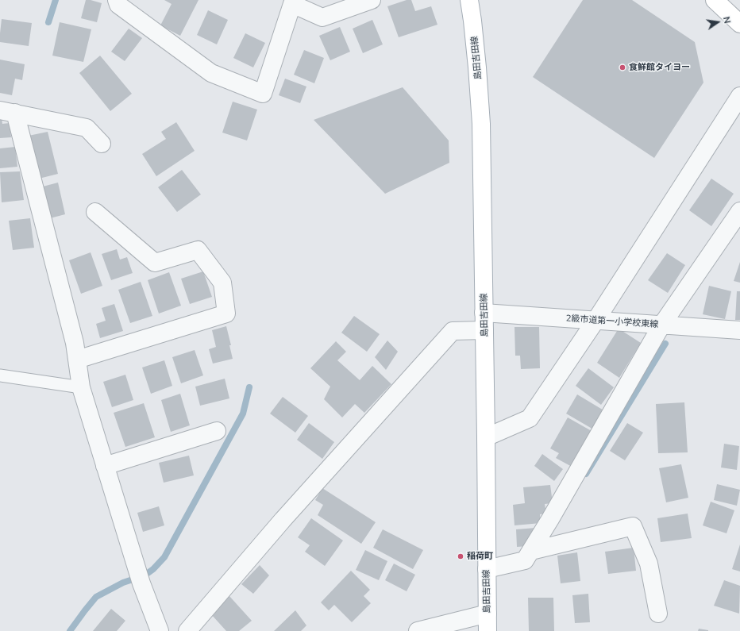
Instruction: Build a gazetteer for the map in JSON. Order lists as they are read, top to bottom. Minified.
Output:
{"streets":{"main road":["島田吉田線"],"street":["2級市道第一小学校東線"]},"crossings":[["島田吉田線","2級市道第一小学校東線"]],"places":["食鮮館タイヨー","稲荷町"],"north":"right"}
